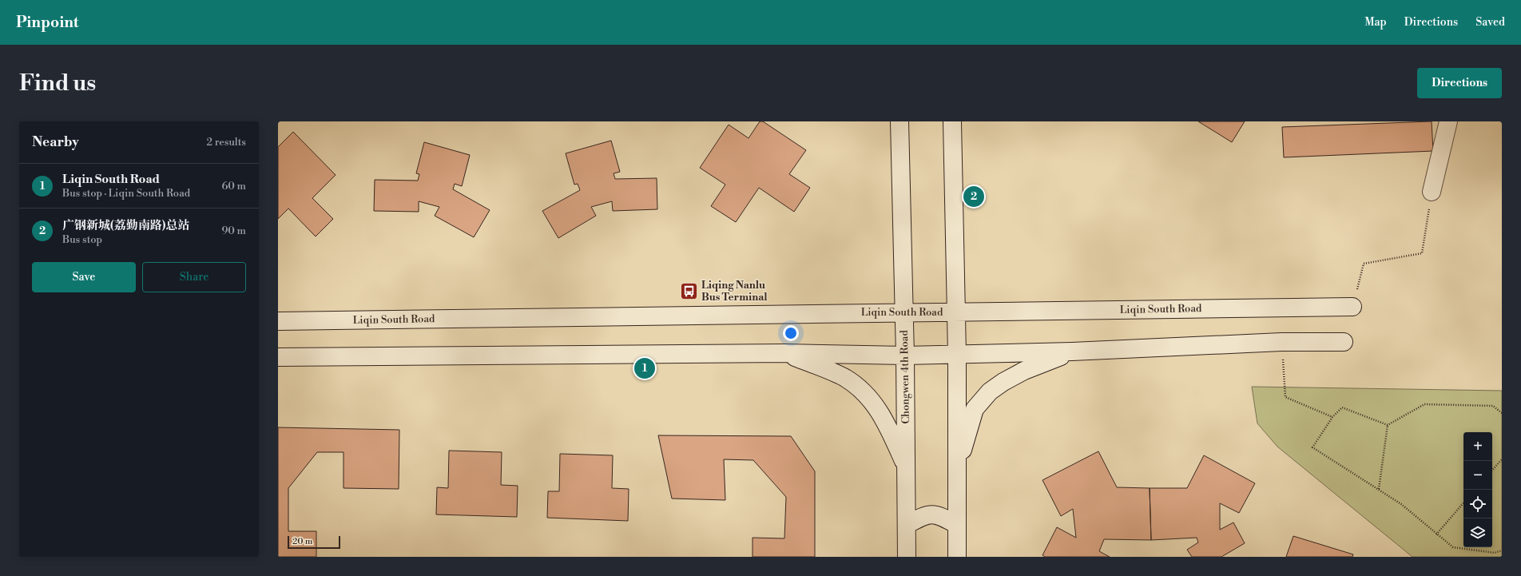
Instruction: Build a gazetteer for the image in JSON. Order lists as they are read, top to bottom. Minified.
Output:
{"streets":{"main road":["Liqin South Road","Chongwen 4th Road"]},"crossings":[["Liqin South Road","Chongwen 4th Road"]],"places":{"bus stop":["Liqing Nanlu Bus Terminal"]},"scale_bar":"20 m","page":{"header":"Pinpoint","nav":["Map","Directions","Saved"],"buttons":["Directions",["Save","Share"]],"title":"Find us","heading":["Nearby","2 results"],"list":[{"mark":"1","name":"Liqin South Road","note":"Bus stop · Liqin South Road","value":"60 m"},{"mark":"2","name":"广钢新城(荔勤南路)总站","note":"Bus stop","value":"90 m"}],"pins":["2","1"],"map_buttons":["+","−"],"scale":"20 m"}}
